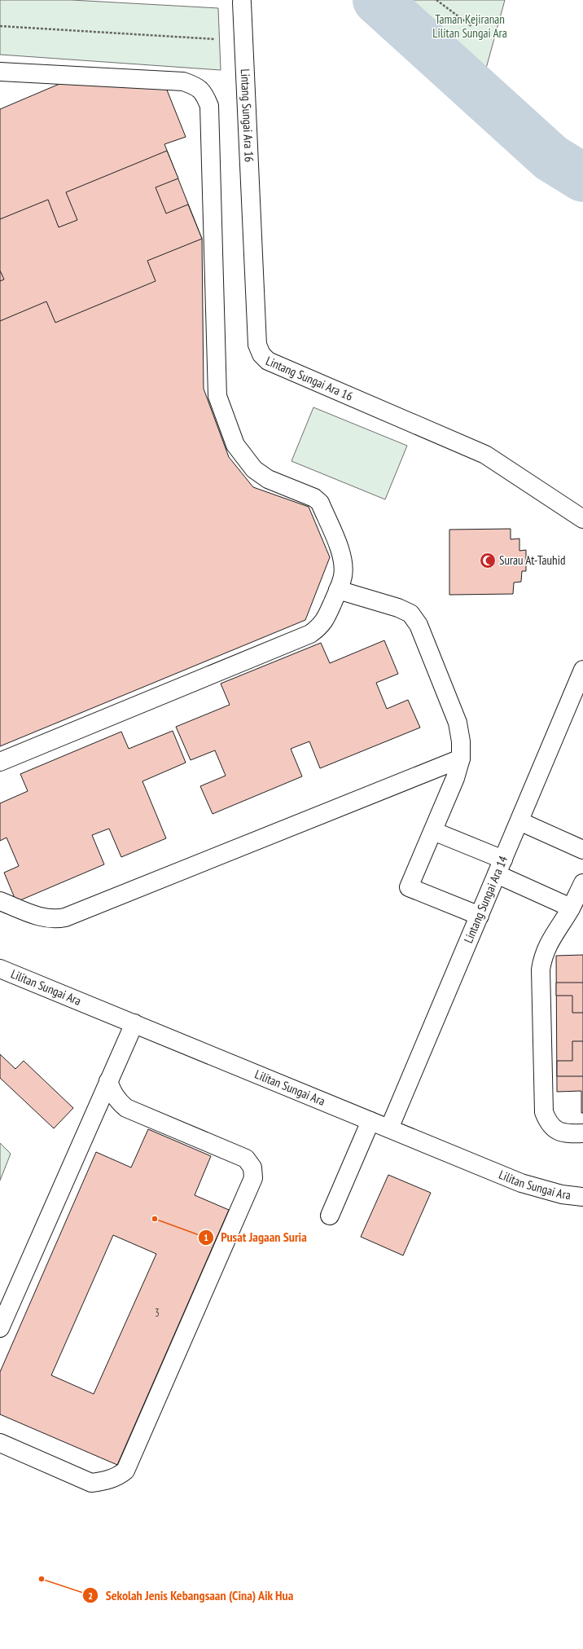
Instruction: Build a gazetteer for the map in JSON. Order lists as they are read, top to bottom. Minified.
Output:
{"streets":{"street":["Lintang Sungai Ara 16","Lintang Sungai Ara 14","Lilitan Sungai Ara"]},"crossings":[["Lintang Sungai Ara 14","Lilitan Sungai Ara"]],"parks":["Taman Kejiranan Lilitan Sungai Ara"],"places":{"mosque":["Surau At-Tauhid"],"other":["Pusat Jagaan Suria","Sekolah Jenis Kebangsaan (Cina) Aik Hua"]},"house_numbers":["3"]}
